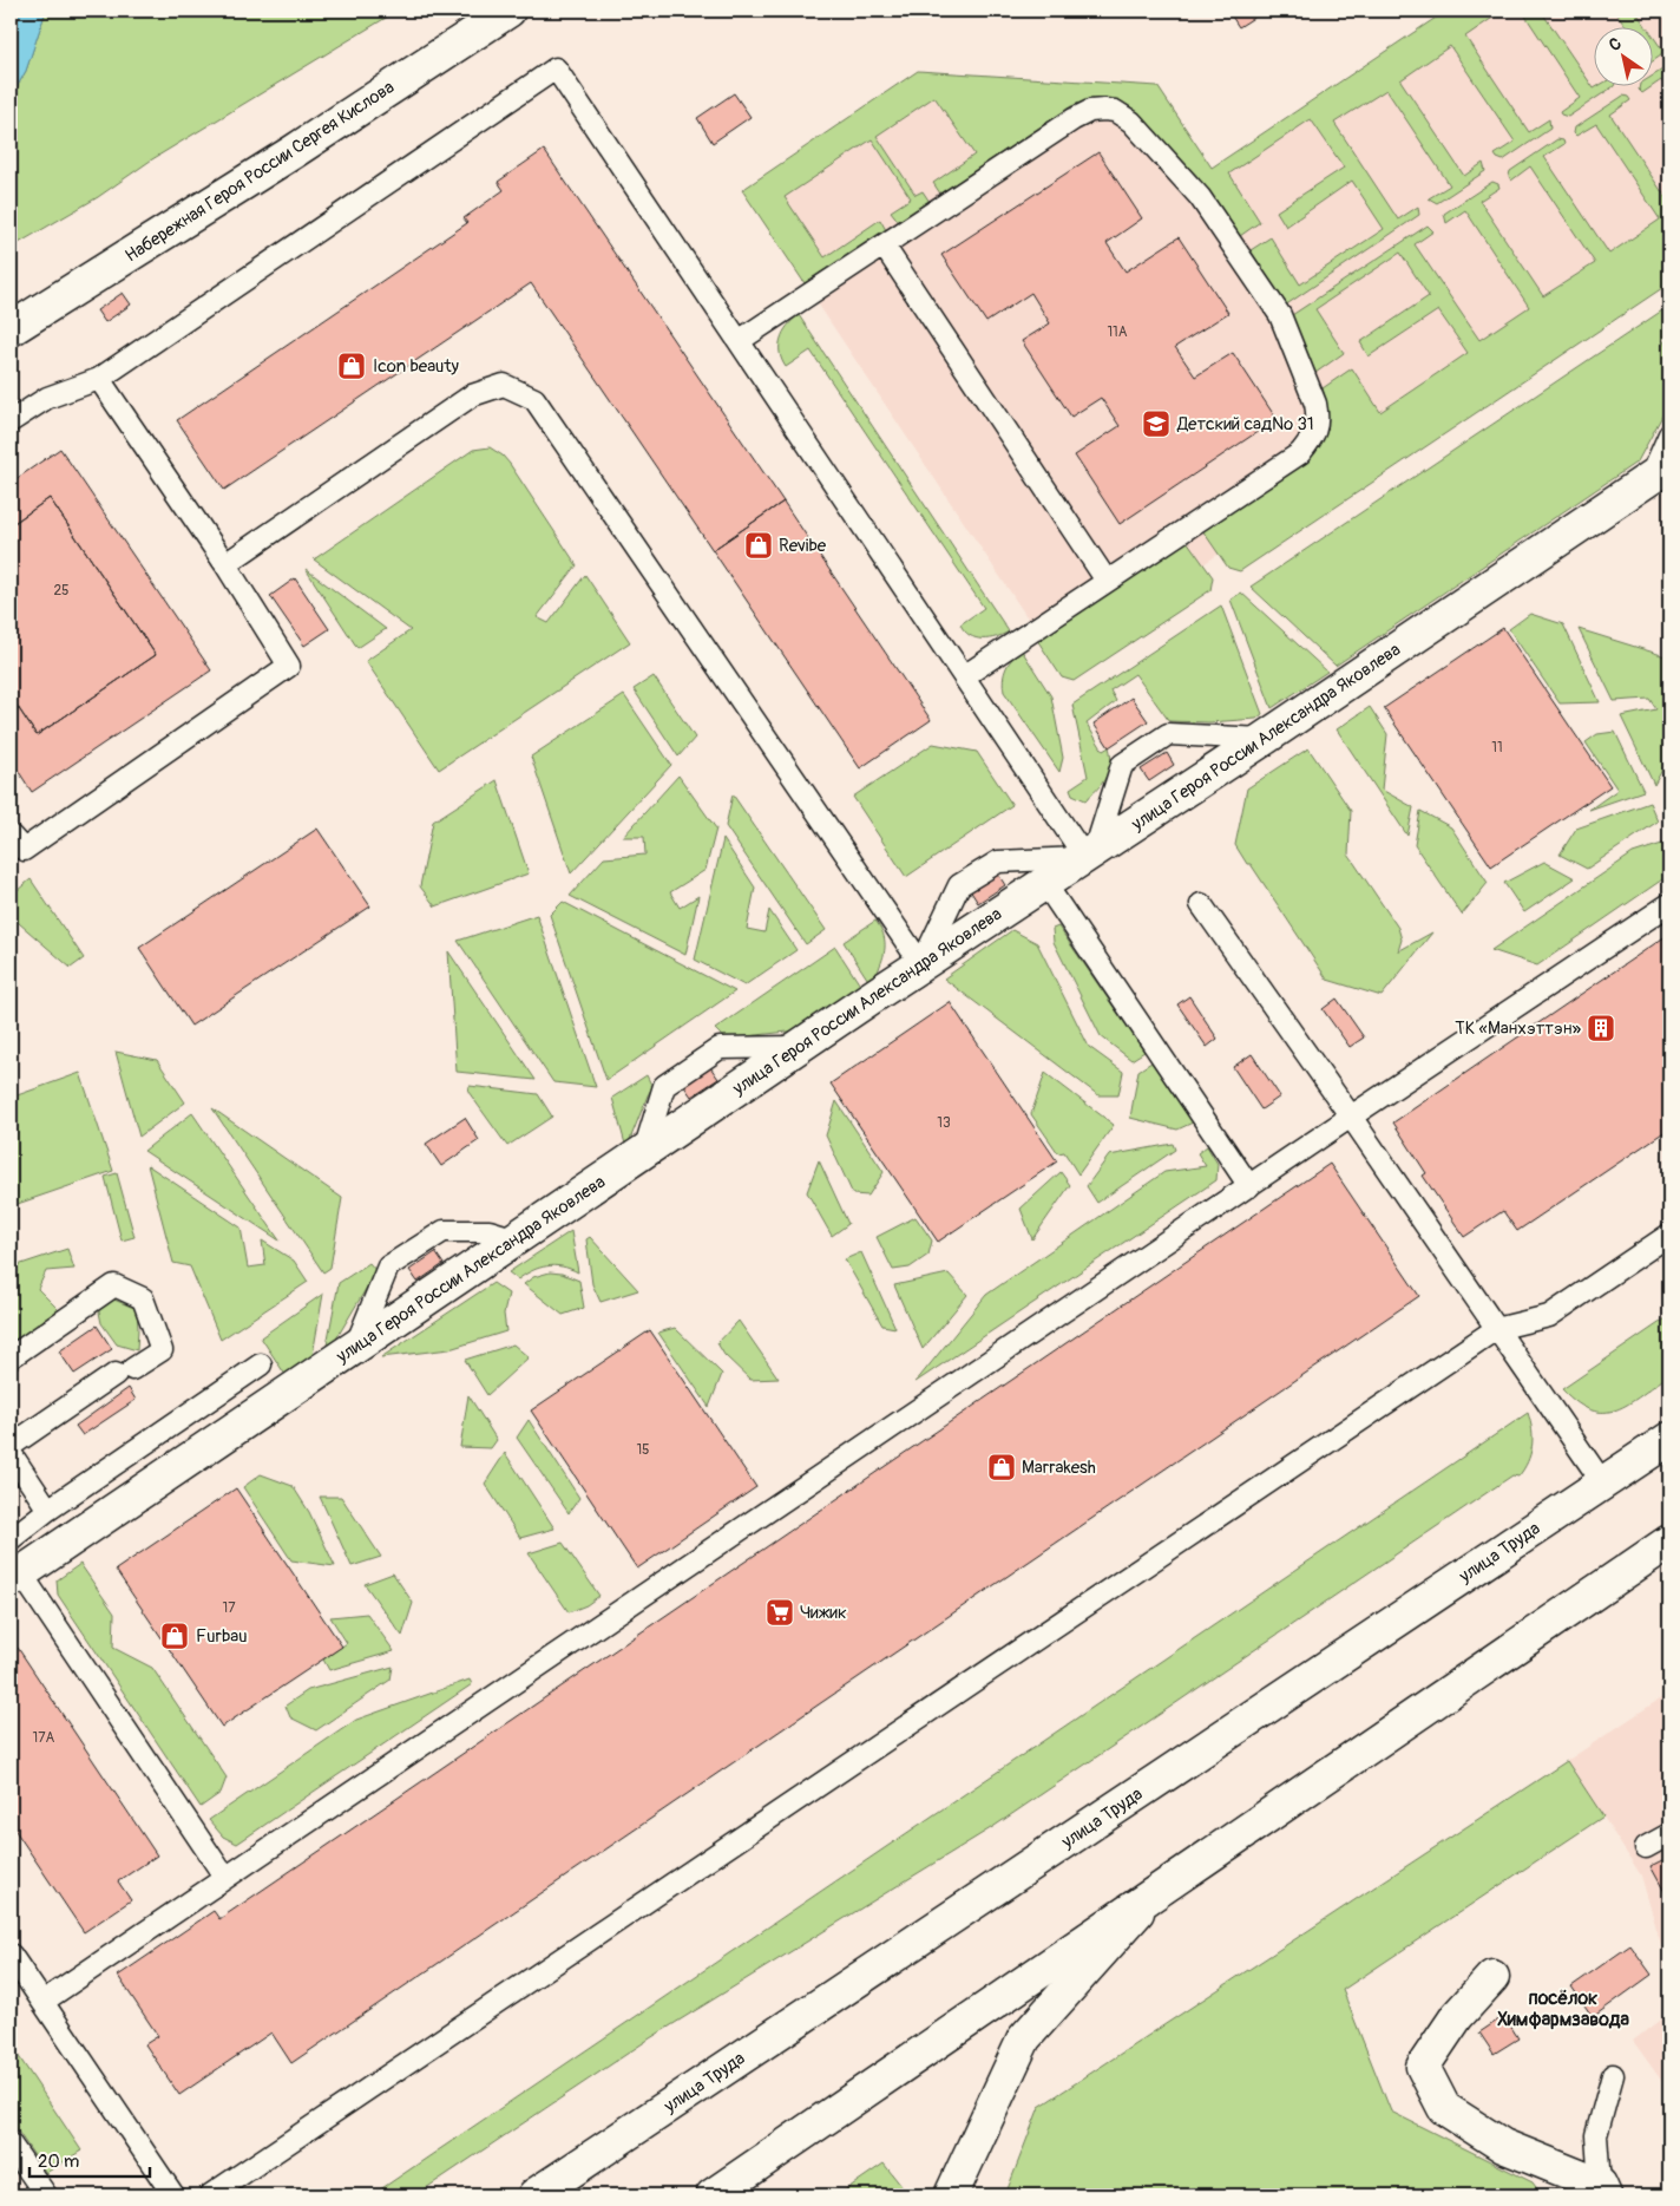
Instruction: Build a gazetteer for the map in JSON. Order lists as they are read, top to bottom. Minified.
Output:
{"streets":{"street":["Набережная Героя России Сергея Кислова","улица Героя России Александра Яковлева","улица Труда"]},"districts":["посёлок Химфармзавода"],"places":{"shop":["Icon beauty","Revibe","Marrakesh","Furbau"],"school or university":["Детский сад№ 31"],"building":["ТК «Манхэттэн»"],"supermarket":["Чижик"]},"house_numbers":["11А","25","11","13","15","17","17А"],"scale_bar":"20 m","north":"top left"}
